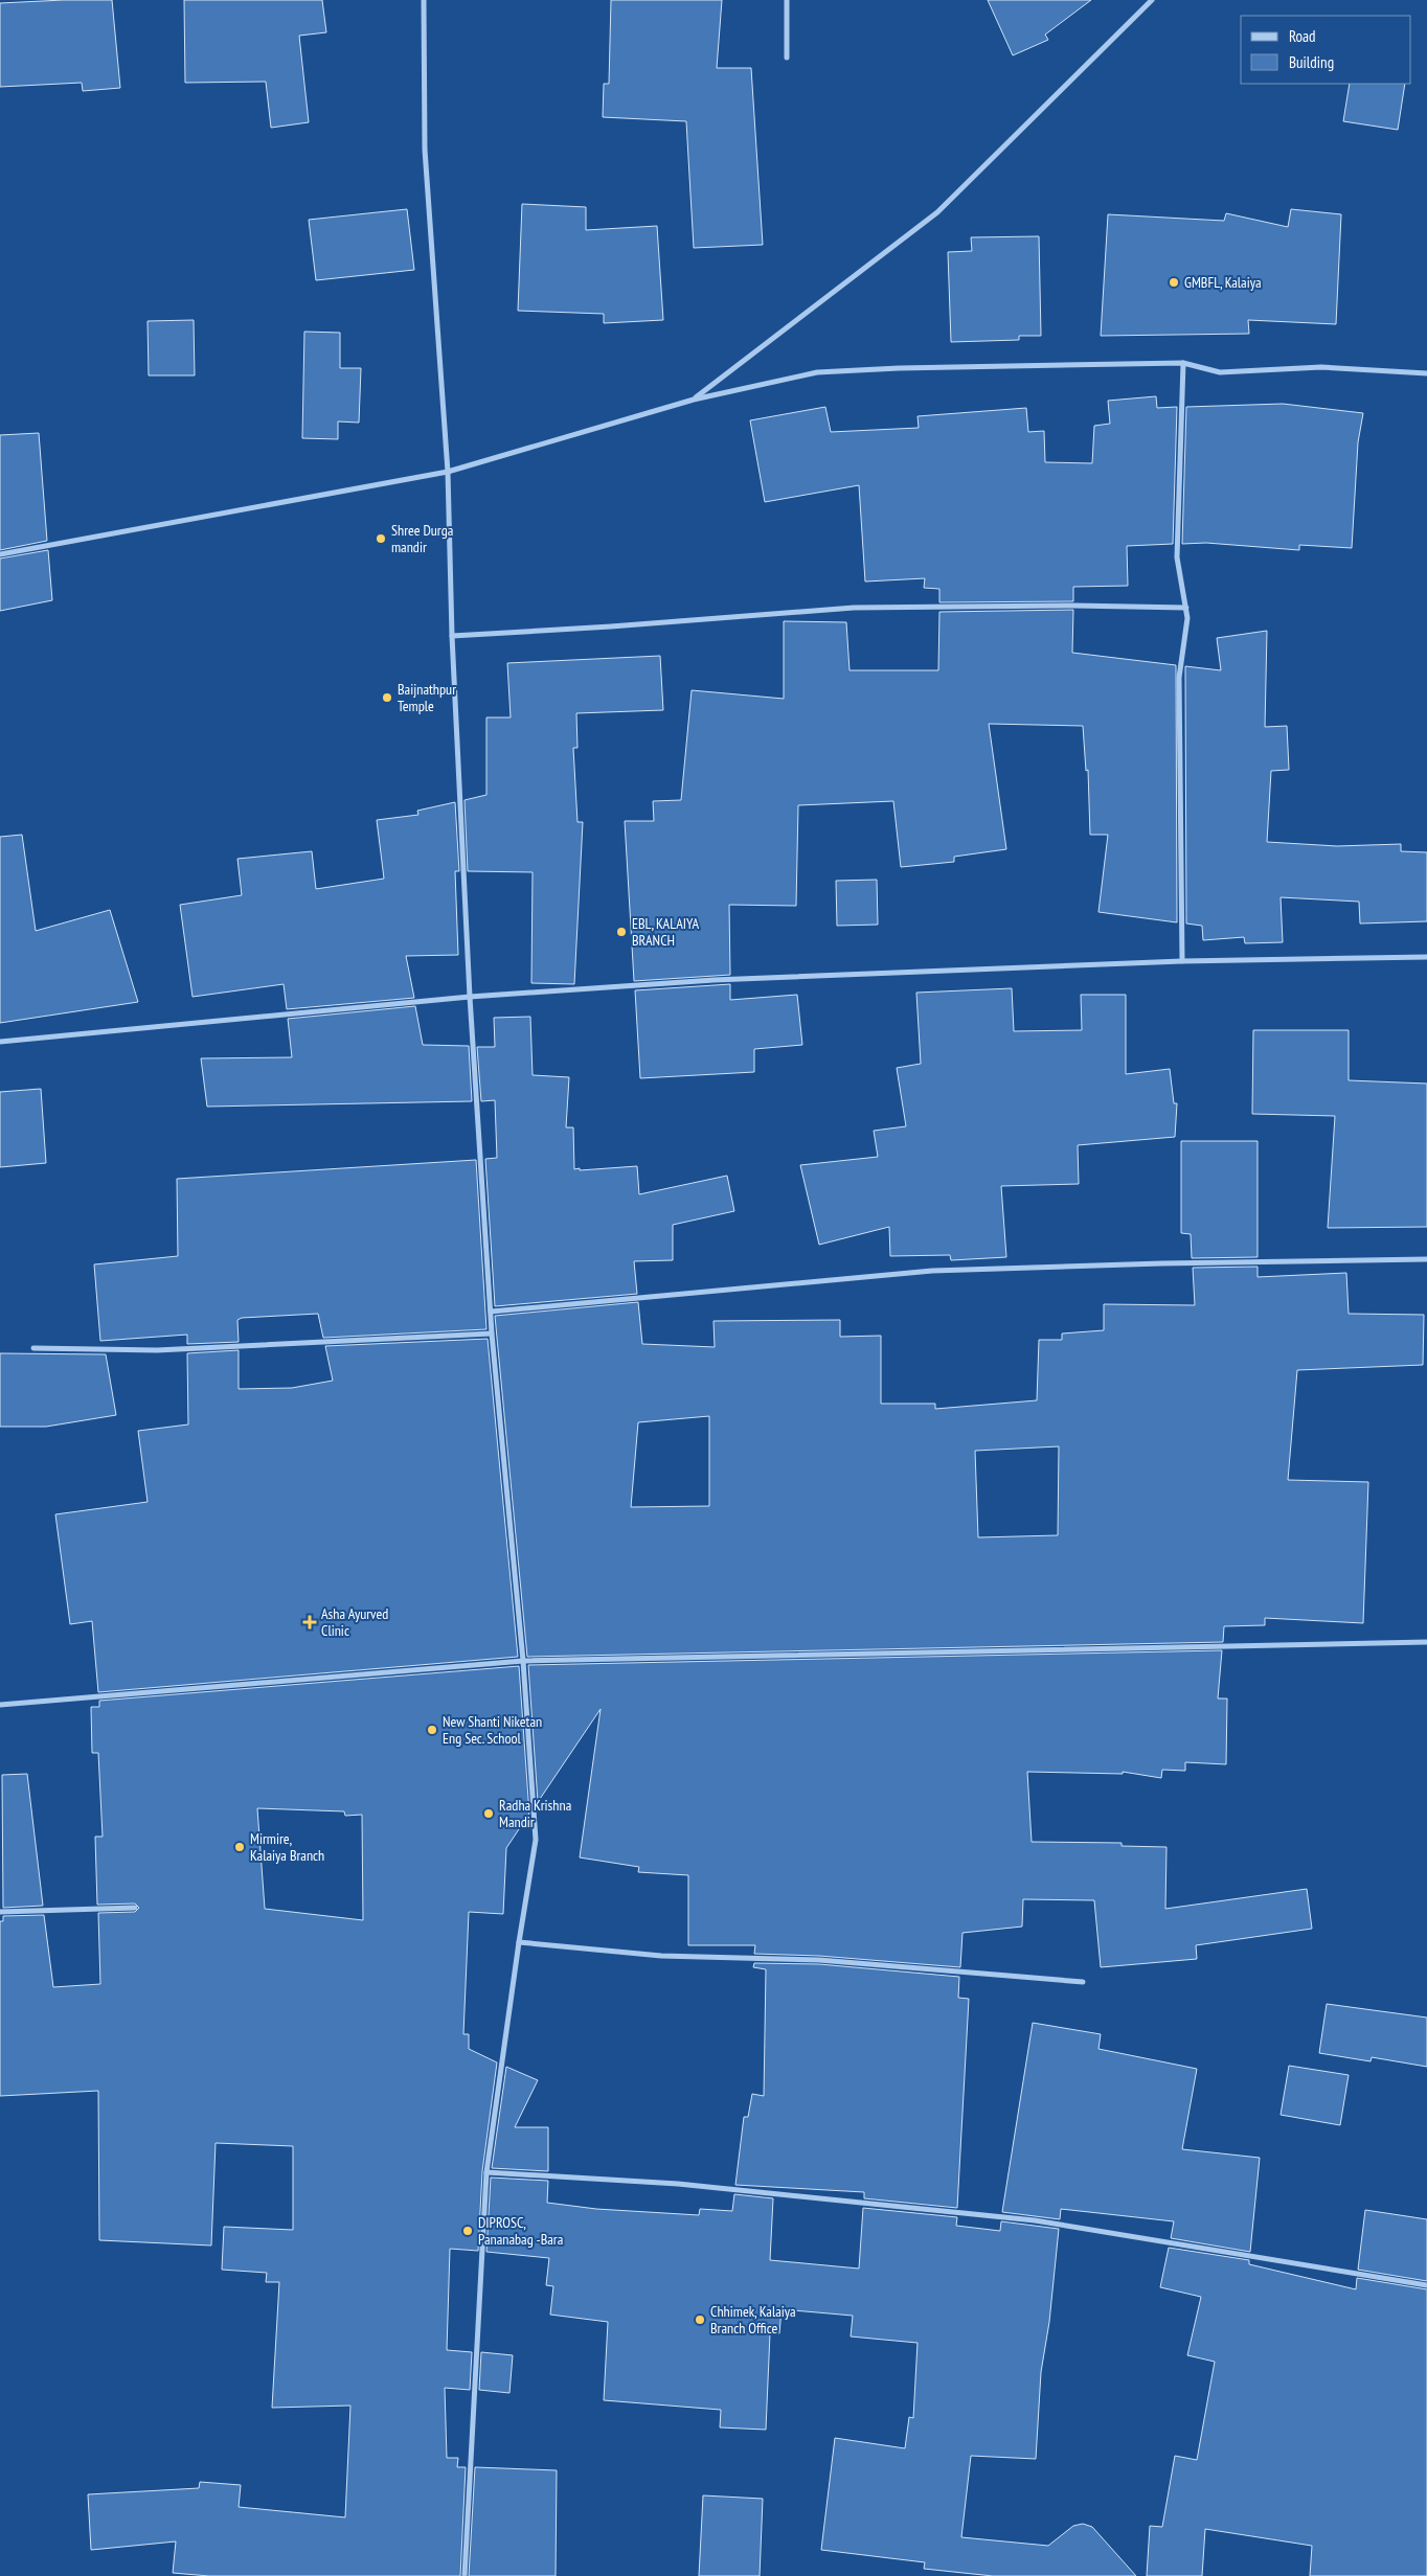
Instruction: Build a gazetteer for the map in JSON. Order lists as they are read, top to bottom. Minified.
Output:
{"places":{"other":["GMBFL, Kalaiya","Shree Durga mandir","Baijnathpur Temple","EBL, KALAIYA BRANCH","New Shanti Niketan Eng Sec. School","Radha Krishna Mandir","Mirmire, Kalaiya Branch","DIPROSC, Pananabag -Bara","Chhimek, Kalaiya Branch Office"],"health":["Asha Ayurved Clinic"]},"legend":["Road","Building"]}
